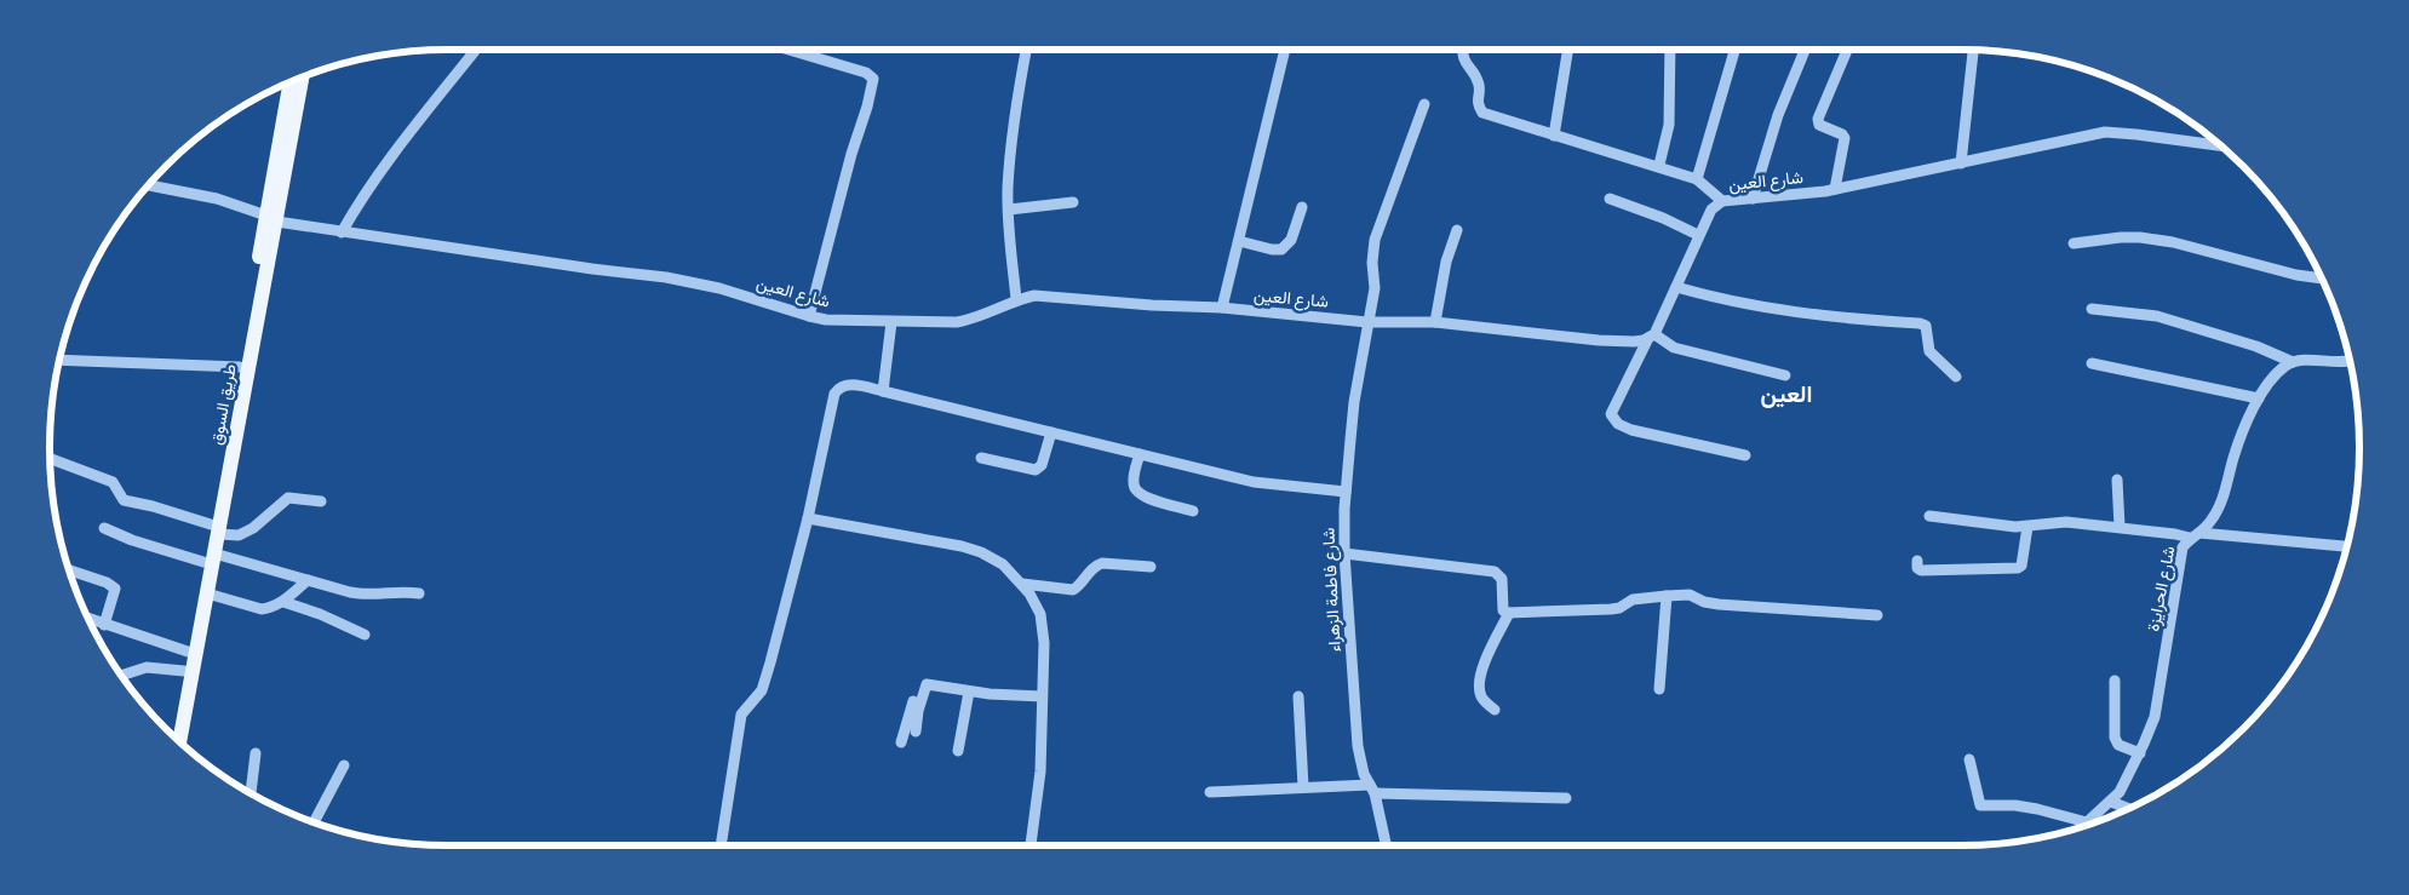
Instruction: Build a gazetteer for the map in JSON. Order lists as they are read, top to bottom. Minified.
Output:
{"streets":{"main road":["طريق السوق"],"street":["شارع العين","شارع الحرايزة","شارع فاطمة الزهراء"]},"crossings":[["شارع العين","طريق السوق"],["شارع العين","شارع فاطمة الزهراء"]],"districts":["العين"]}
